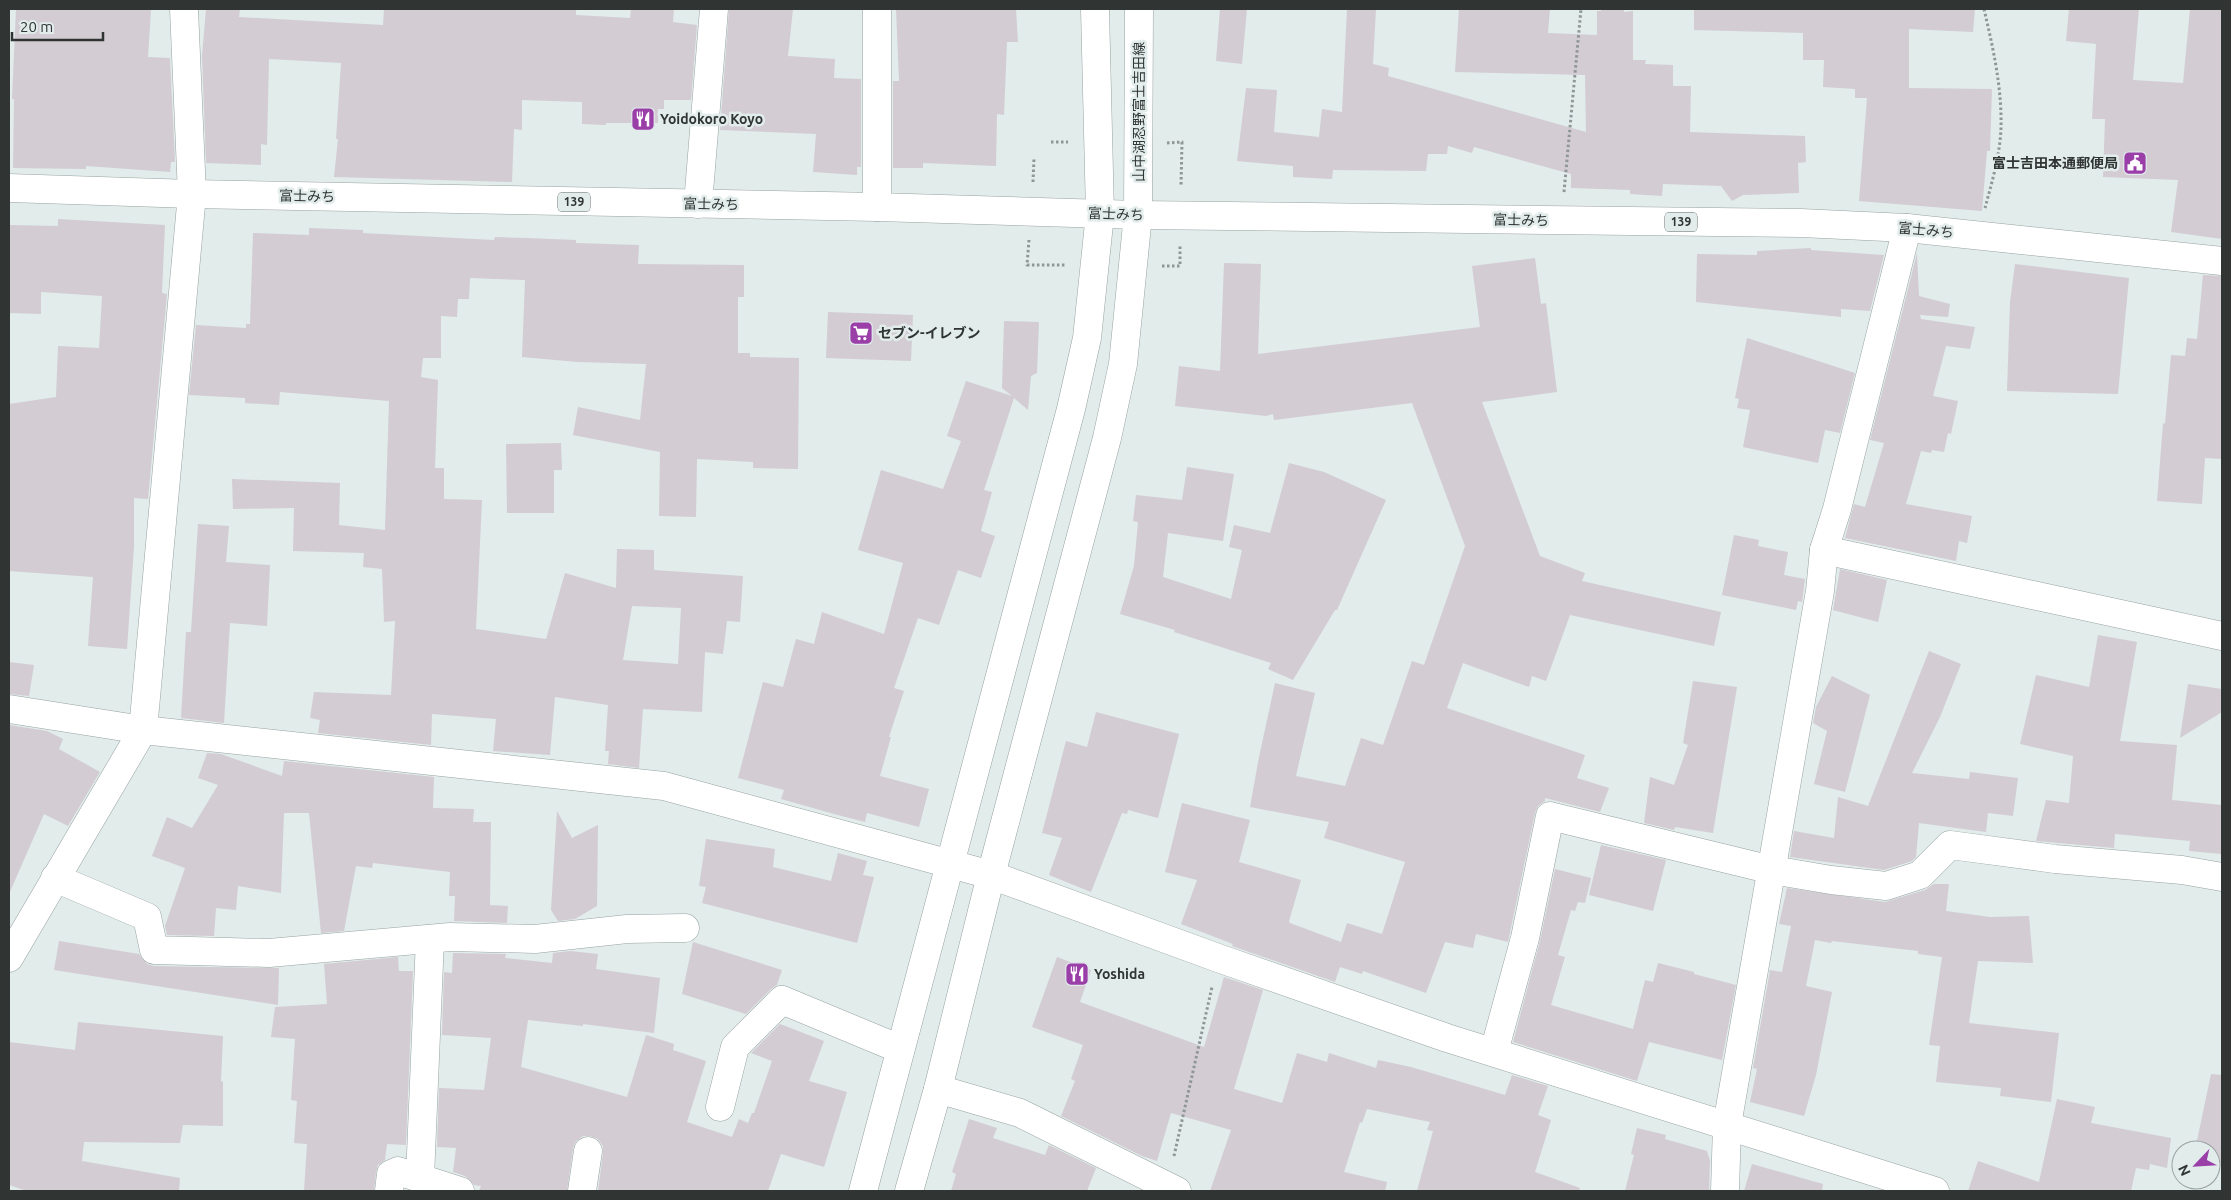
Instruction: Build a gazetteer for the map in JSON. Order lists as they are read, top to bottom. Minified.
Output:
{"streets":{"main road":["山中湖忍野富士吉田線","富士みち","139"]},"crossings":[["山中湖忍野富士吉田線","富士みち"]],"places":{"restaurant":["Yoidokoro Koyo","Yoshida"],"public building":["富士吉田本通郵便局"],"supermarket":["セブン-イレブン"]},"scale_bar":"20 m","north":"bottom left"}
